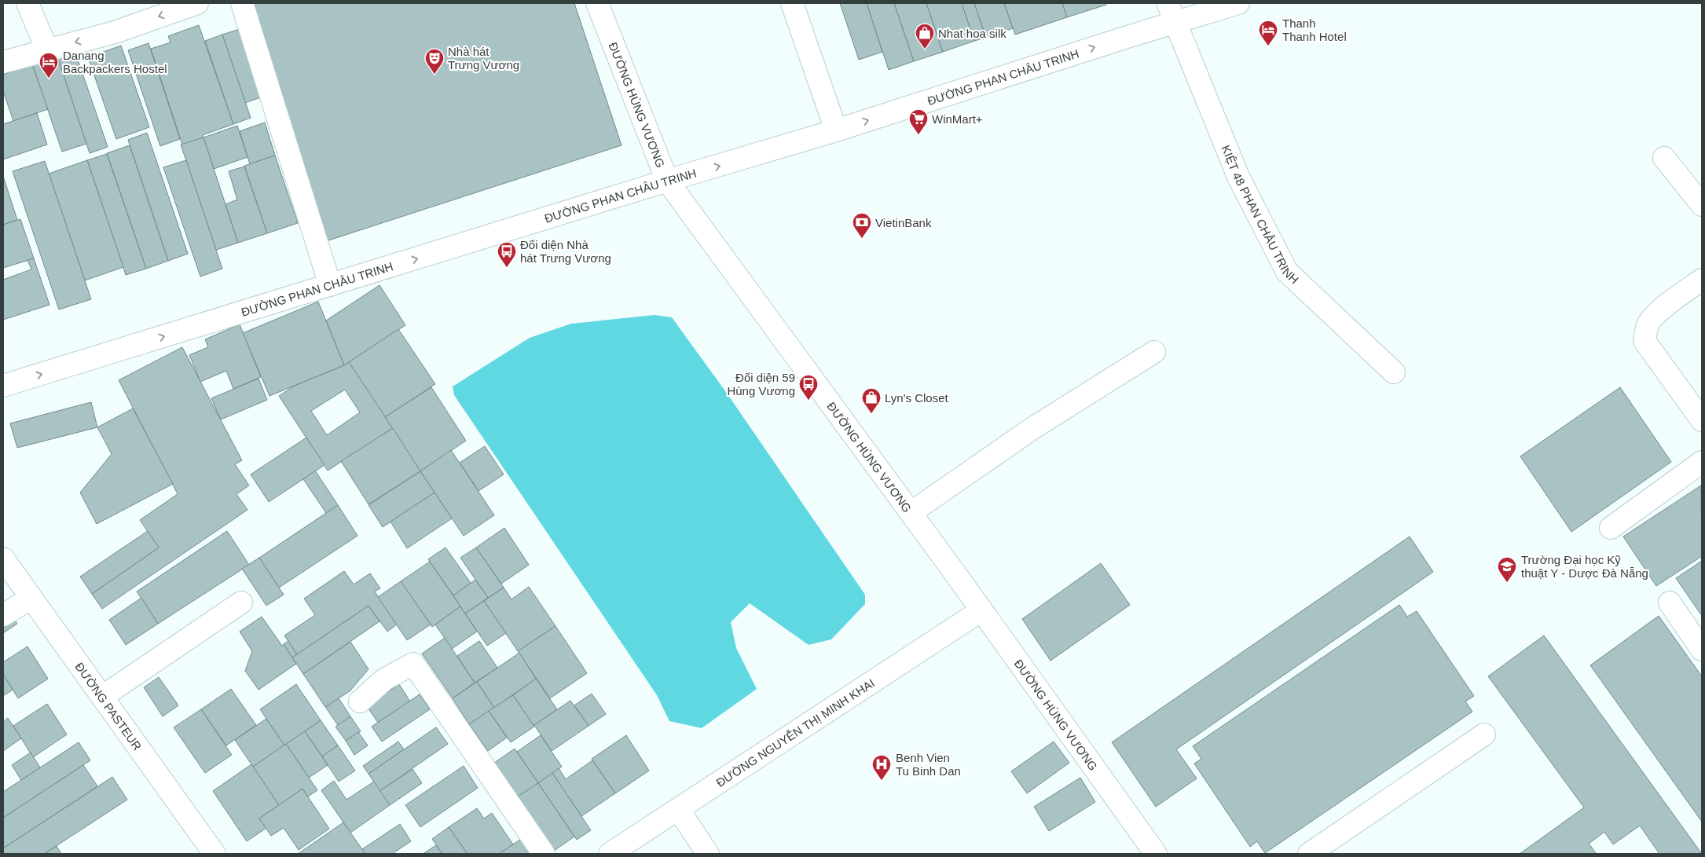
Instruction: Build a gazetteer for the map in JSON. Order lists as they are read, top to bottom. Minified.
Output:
{"streets":{"street":["ĐƯỜNG PHAN CHÂU TRINH","ĐƯỜNG HÙNG VƯƠNG","KIỆT 48 PHAN CHÂU TRINH","ĐƯỜNG PASTEUR","ĐƯỜNG NGUYỄN THỊ MINH KHAI"]},"crossings":[["ĐƯỜNG PHAN CHÂU TRINH","ĐƯỜNG HÙNG VƯƠNG"],["ĐƯỜNG PHAN CHÂU TRINH","KIỆT 48 PHAN CHÂU TRINH"],["ĐƯỜNG HÙNG VƯƠNG","ĐƯỜNG NGUYỄN THỊ MINH KHAI"]],"one_way":["ĐƯỜNG PHAN CHÂU TRINH"],"places":{"hotel":["Thanh Thanh Hotel","Danang Backpackers Hostel"],"shop":["Nhat hoa silk","Lyn's Closet"],"theatre":["Nhà hát Trưng Vương"],"supermarket":["WinMart+"],"bank":["VietinBank"],"bus stop":["Đối diện Nhà hát Trưng Vương","Đối diện 59 Hùng Vương"],"school or university":["Trường Đại học Kỹ thuật Y - Dược Đà Nẵng"],"hospital":["Benh Vien Tu Binh Dan"]}}
